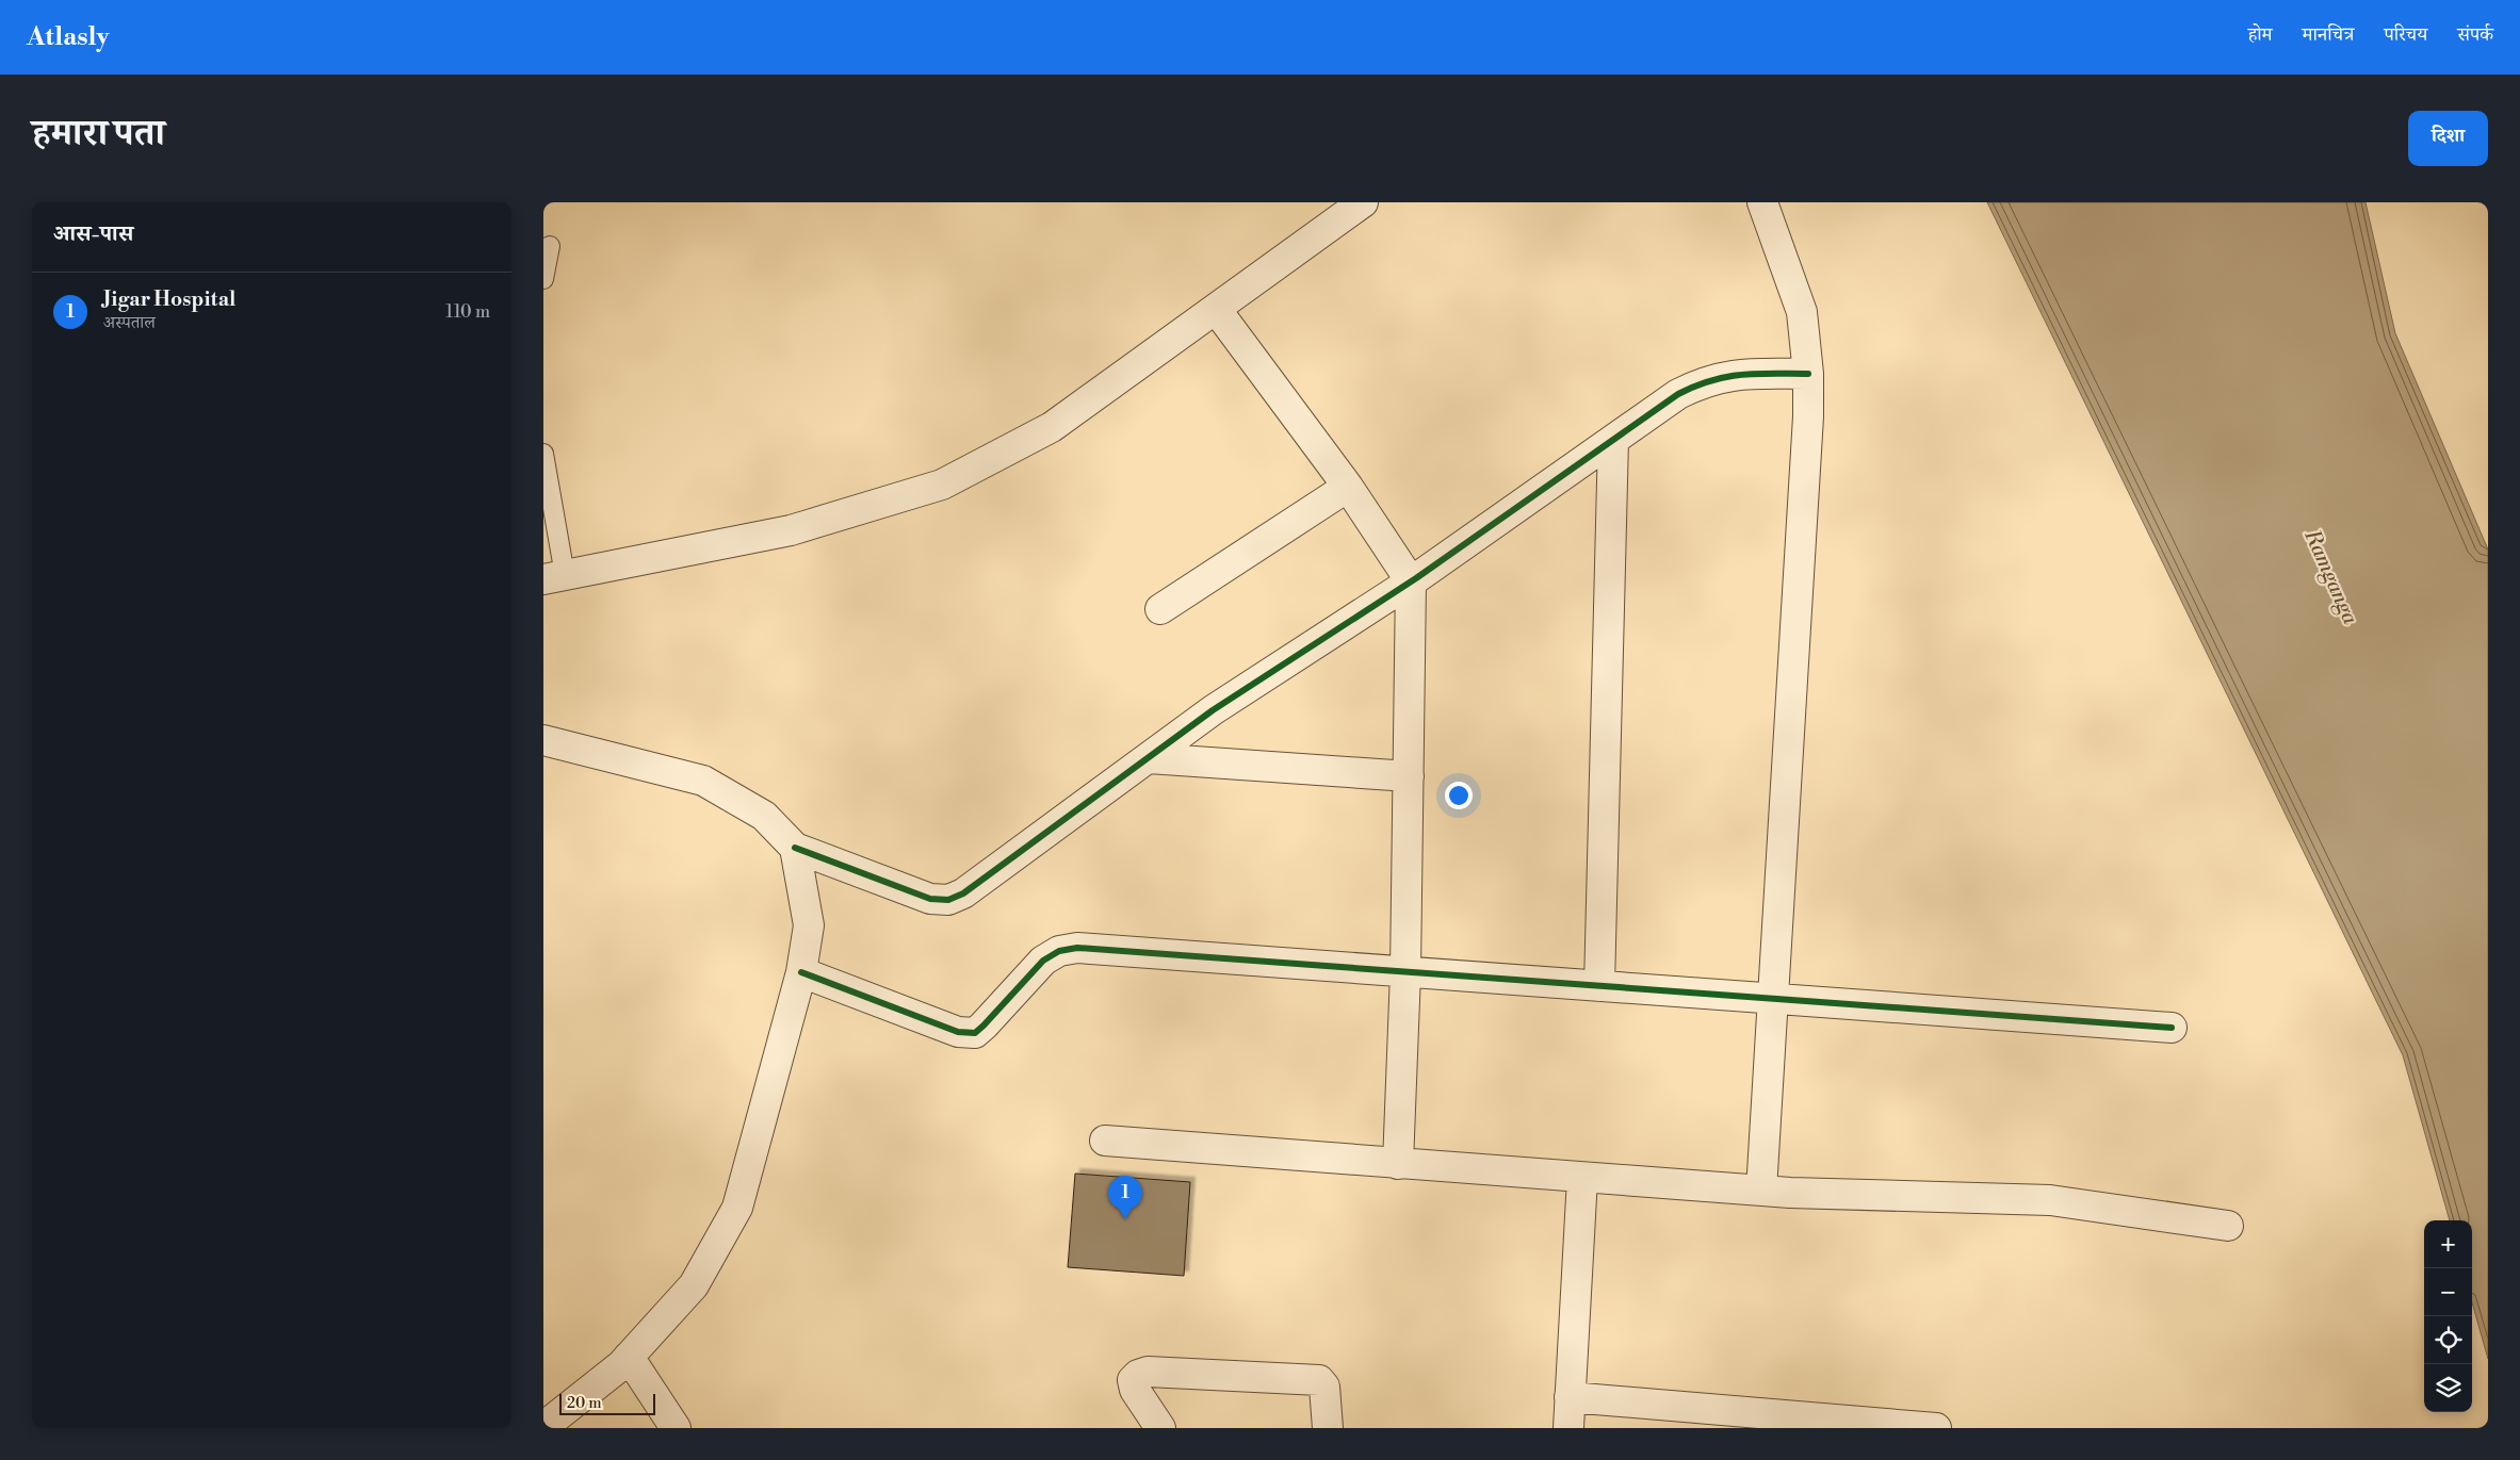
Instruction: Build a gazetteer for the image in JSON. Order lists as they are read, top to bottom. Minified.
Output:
{"water":["Ramganga"],"scale_bar":"20 m","page":{"header":"Atlasly","nav":["होम","मानचित्र","परिचय","संपर्क"],"title":"हमारा पता","buttons":"दिशा","heading":"आस-पास","list":[{"mark":"1","name":"Jigar Hospital","note":"अस्पताल","value":"110 m"}],"pins":"1","map_buttons":["+","−"],"scale":"20 m"}}
